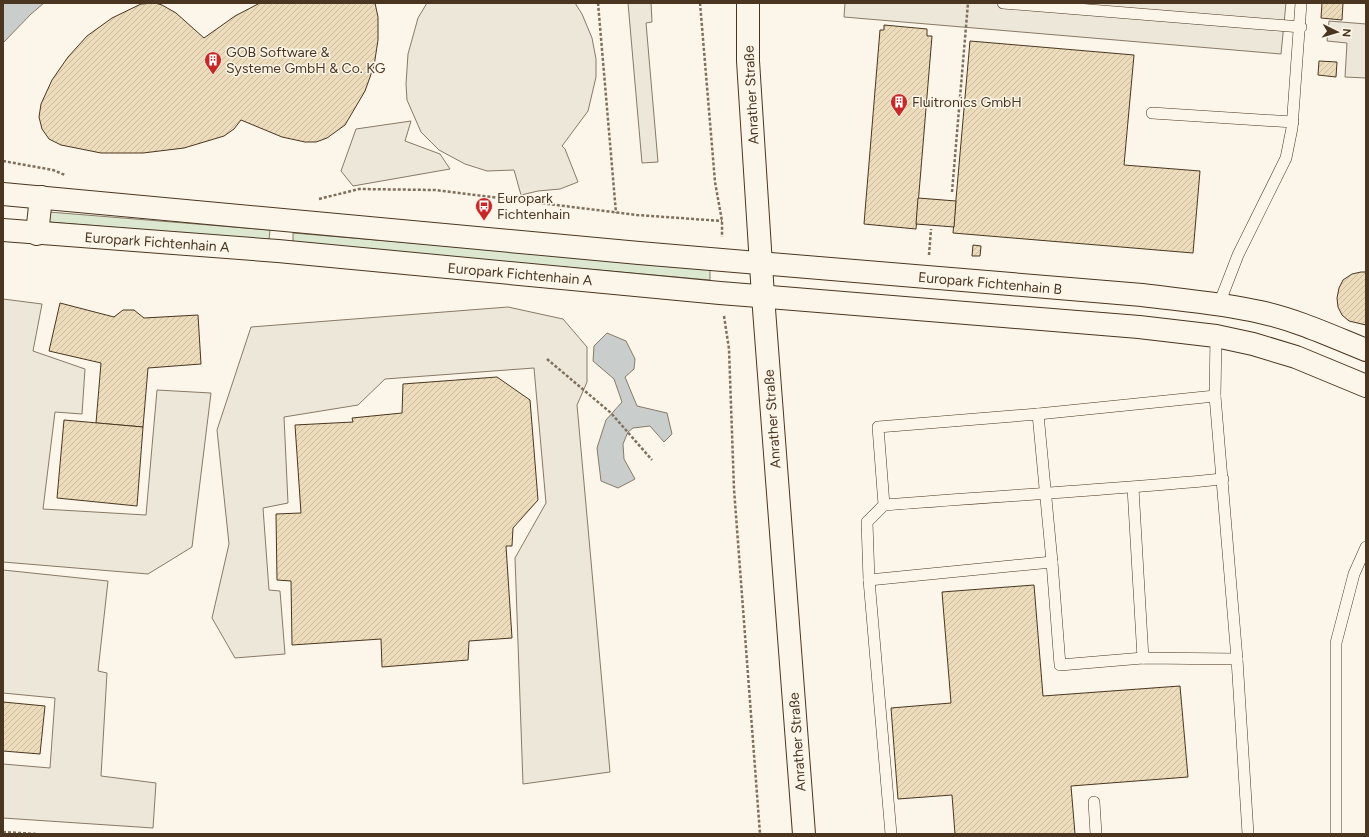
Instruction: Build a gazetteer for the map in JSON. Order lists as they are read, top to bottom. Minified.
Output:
{"streets":{"street":["Anrather Straße","Europark Fichtenhain A","Europark Fichtenhain B"]},"crossings":[["Anrather Straße","Europark Fichtenhain A"],["Anrather Straße","Europark Fichtenhain B"]],"places":{"building":["GOB Software & Systeme GmbH & Co. KG","Fluitronics GmbH"],"bus stop":["Europark Fichtenhain"]},"north":"right"}
